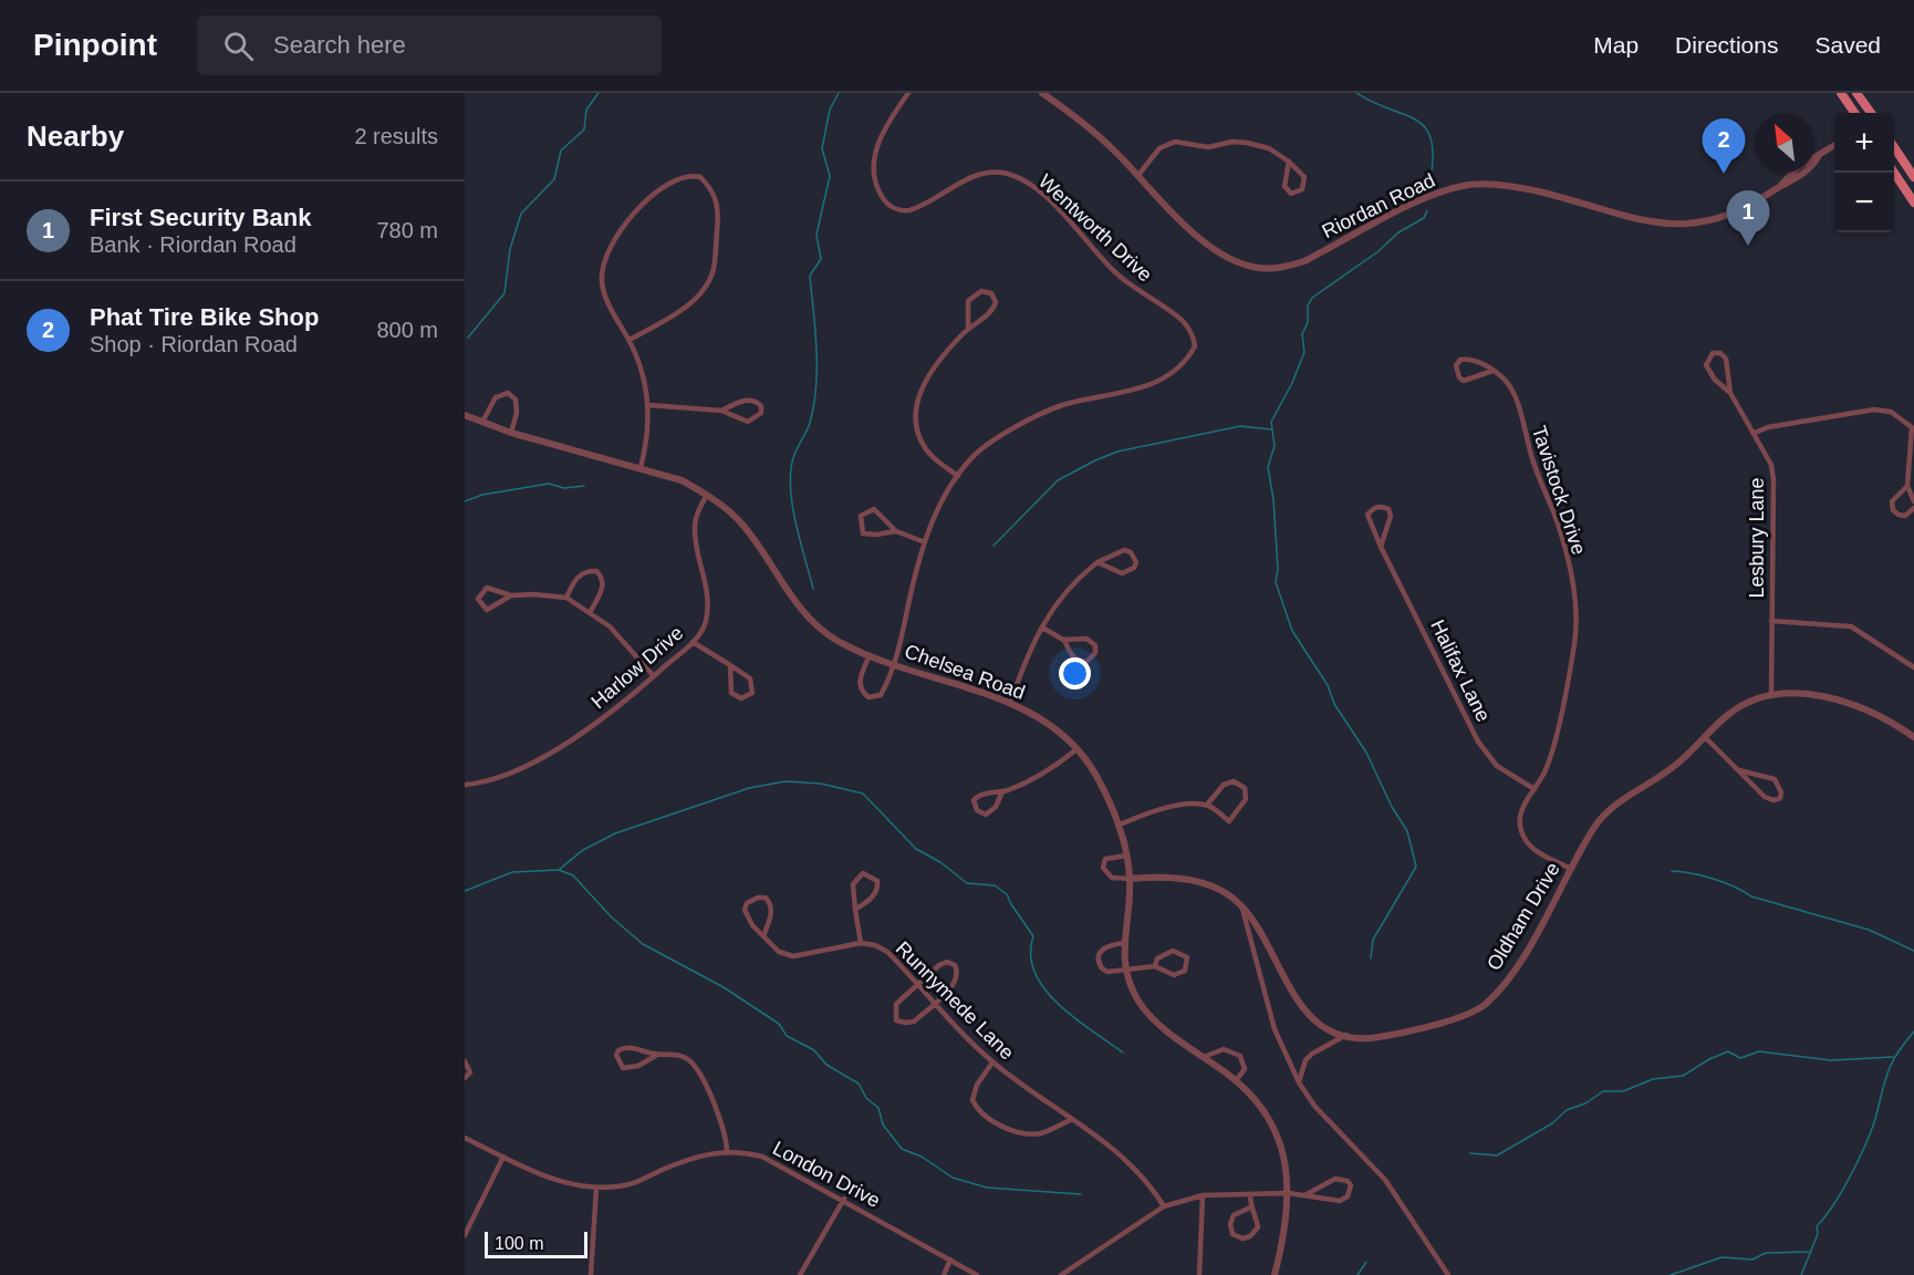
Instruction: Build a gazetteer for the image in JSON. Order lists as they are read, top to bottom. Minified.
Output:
{"streets":{"street":["Riordan Road","Wentworth Drive","Tavistock Drive","Lesbury Lane","Harlow Drive","Halifax Lane","Chelsea Road","Oldham Drive","Runnymede Lane","London Drive"]},"crossings":[["Wentworth Drive","Chelsea Road"],["Tavistock Drive","Halifax Lane"],["Tavistock Drive","Oldham Drive"],["Lesbury Lane","Oldham Drive"],["Harlow Drive","Chelsea Road"],["Chelsea Road","Oldham Drive"]],"scale_bar":"100 m","north":"top left","page":{"header":"Pinpoint","search":"Search here","nav":["Map","Directions","Saved"],"heading":["Nearby","2 results"],"map_buttons":["+","−"],"pins":["2","1"],"list":[{"mark":"1","name":"First Security Bank","note":"Bank · Riordan Road","value":"780 m"},{"mark":"2","name":"Phat Tire Bike Shop","note":"Shop · Riordan Road","value":"800 m"}],"scale":"100 m"}}
